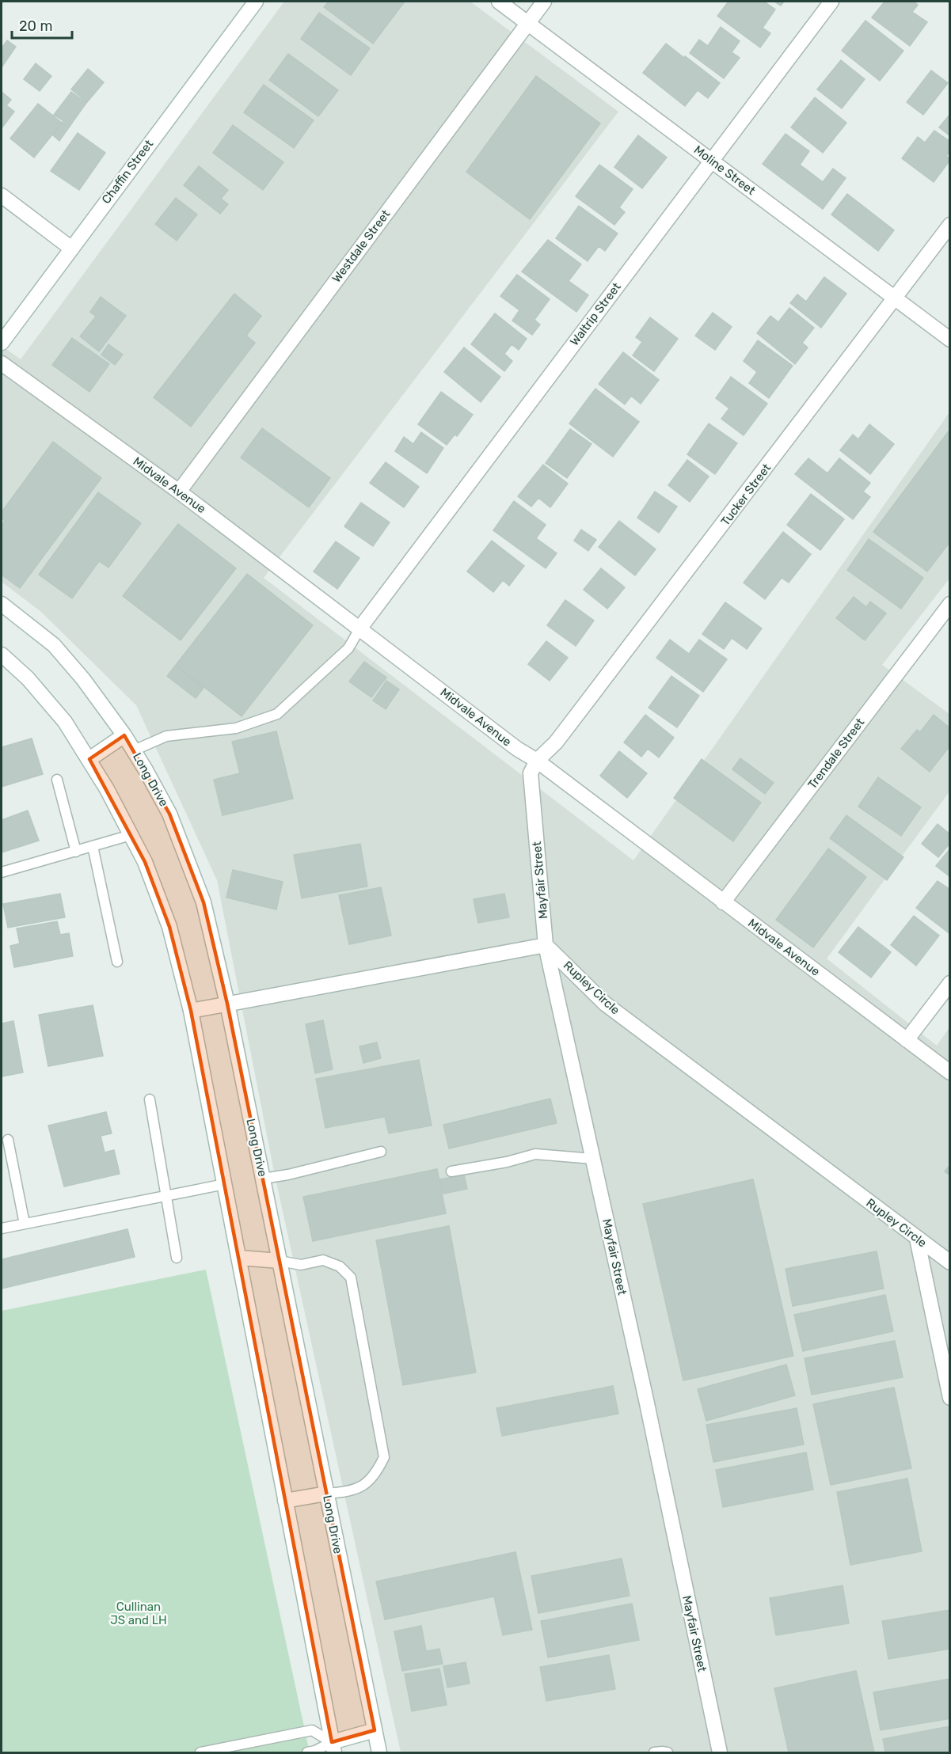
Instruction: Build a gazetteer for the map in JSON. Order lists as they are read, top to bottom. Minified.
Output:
{"streets":{"street":["Moline Street","Chaffin Street","Westdale Street","Waltrip Street","Midvale Avenue","Tucker Street","Trendale Street","Long Drive","Mayfair Street","Rupley Circle"]},"crossings":[["Moline Street","Westdale Street"],["Moline Street","Waltrip Street"],["Moline Street","Tucker Street"],["Westdale Street","Midvale Avenue"],["Waltrip Street","Midvale Avenue"],["Midvale Avenue","Tucker Street"],["Midvale Avenue","Trendale Street"],["Midvale Avenue","Mayfair Street"],["Tucker Street","Mayfair Street"],["Mayfair Street","Rupley Circle"]],"parks":["Cullinan JS and LH"],"scale_bar":"20 m"}
